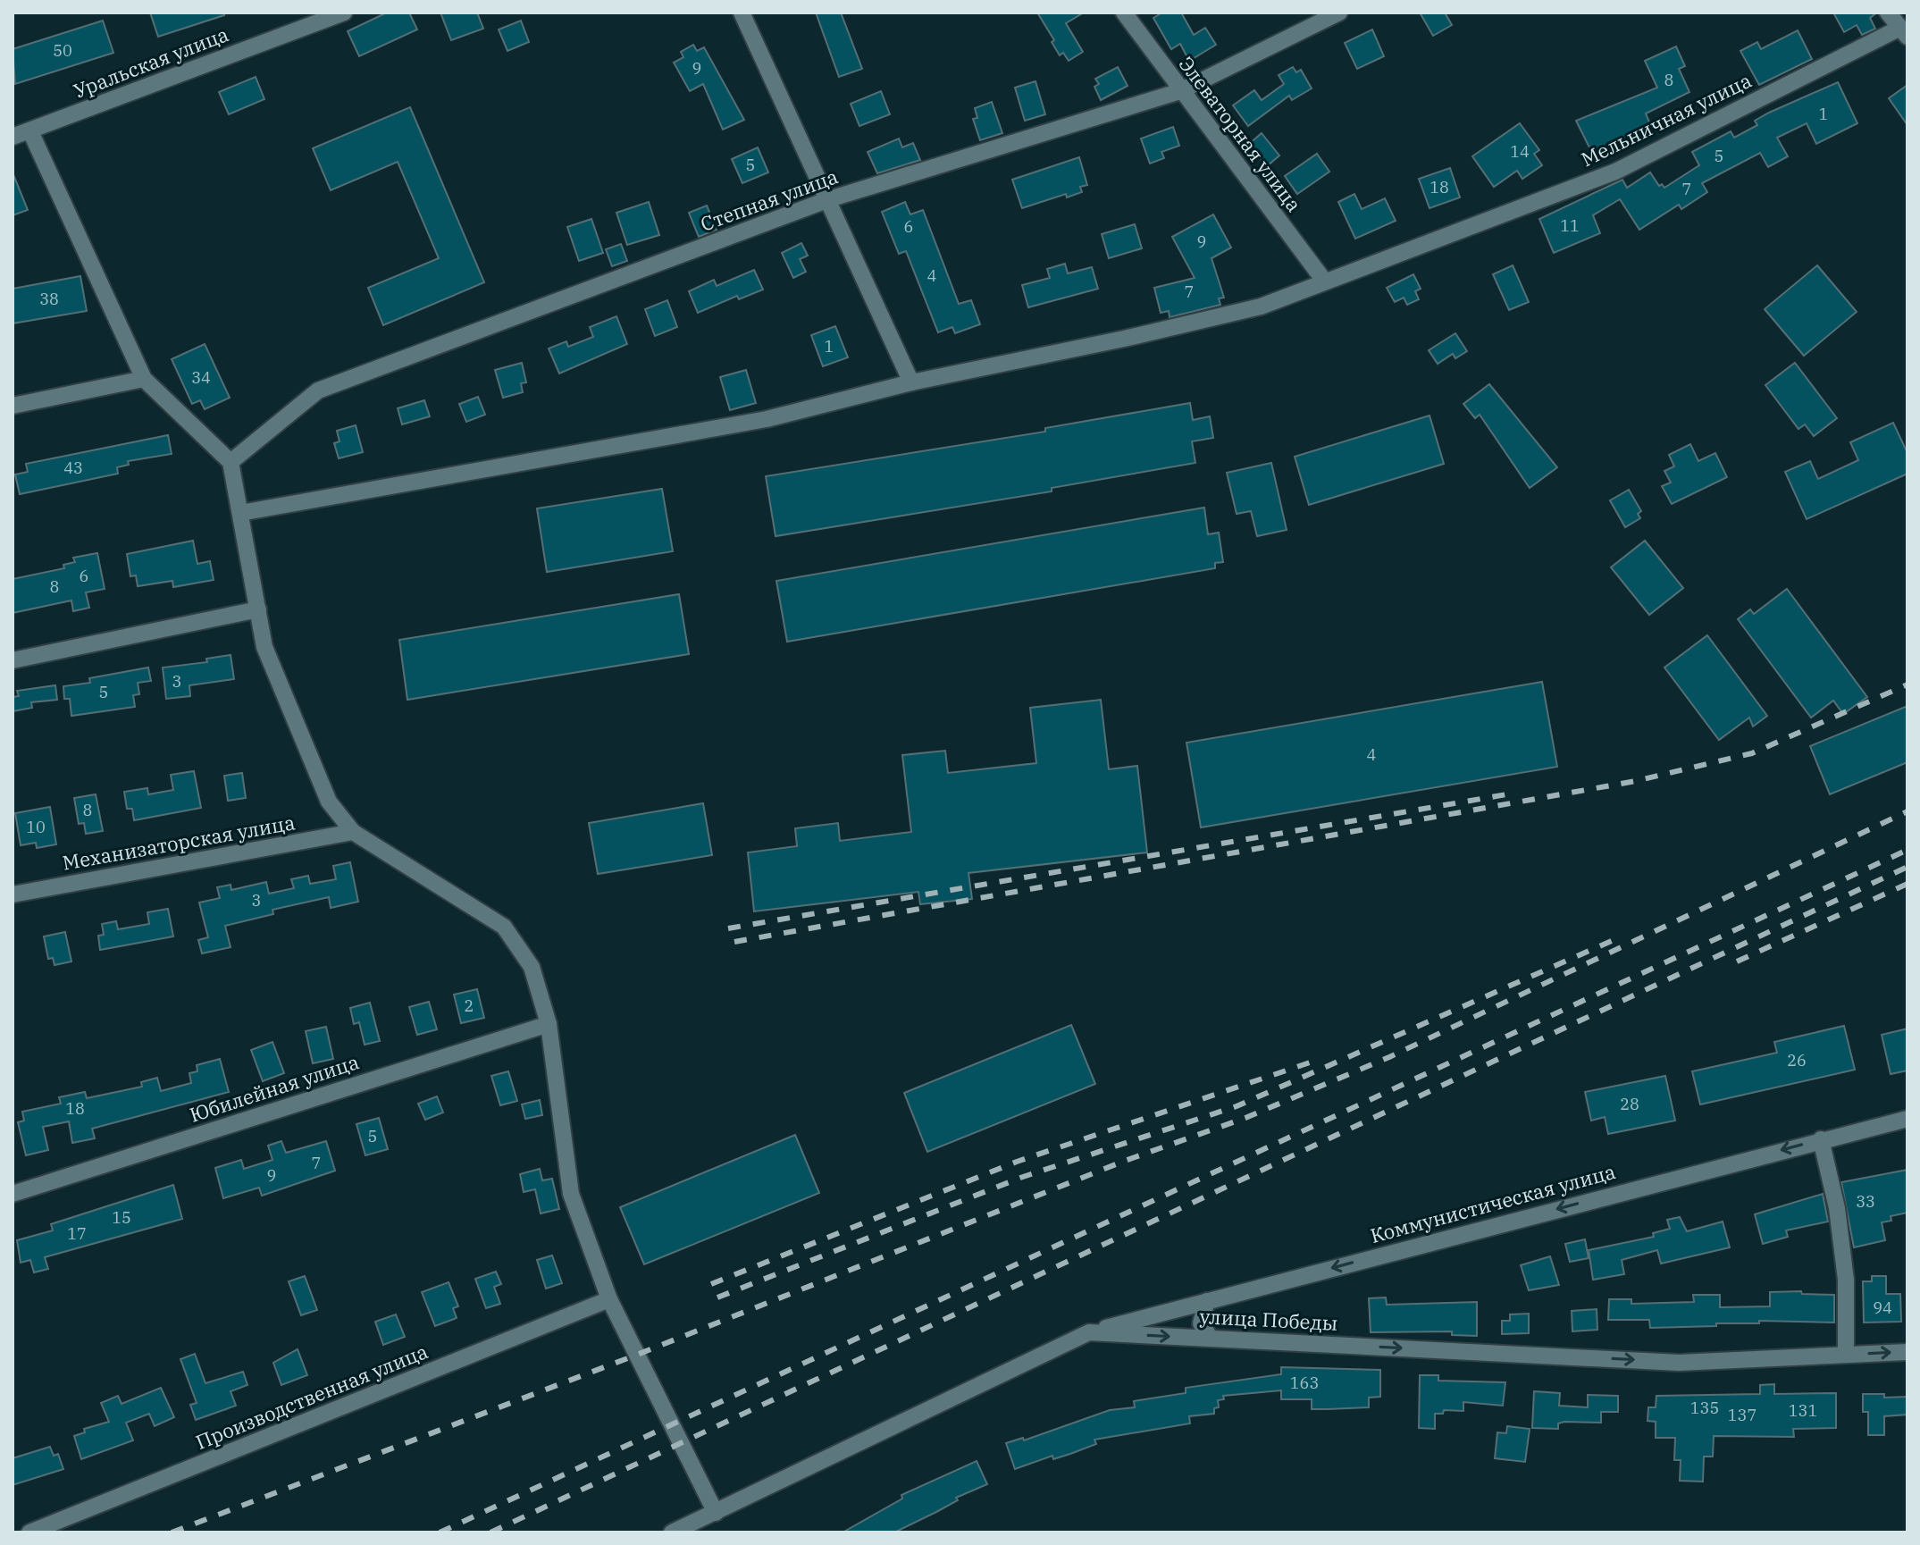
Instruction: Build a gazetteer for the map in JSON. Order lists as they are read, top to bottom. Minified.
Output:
{"streets":{"street":["Уральская улица","Мельничная улица","Элеваторная улица","Степная улица","Механизаторская улица","Юбилейная улица","Коммунистическая улица","улица Победы","Производственная улица"]},"crossings":[["Мельничная улица","Элеваторная улица"],["Элеваторная улица","Степная улица"],["Коммунистическая улица","улица Победы"]],"one_way":["Коммунистическая улица","улица Победы"],"house_numbers":["50","9","8","1","14","5","5","18","7","11","6","9","4","7","38","1","34","43","6","8","3","5","4","8","10","3","2","26","28","18","5","7","9","33","15","17","94","163","135","131","137"]}
